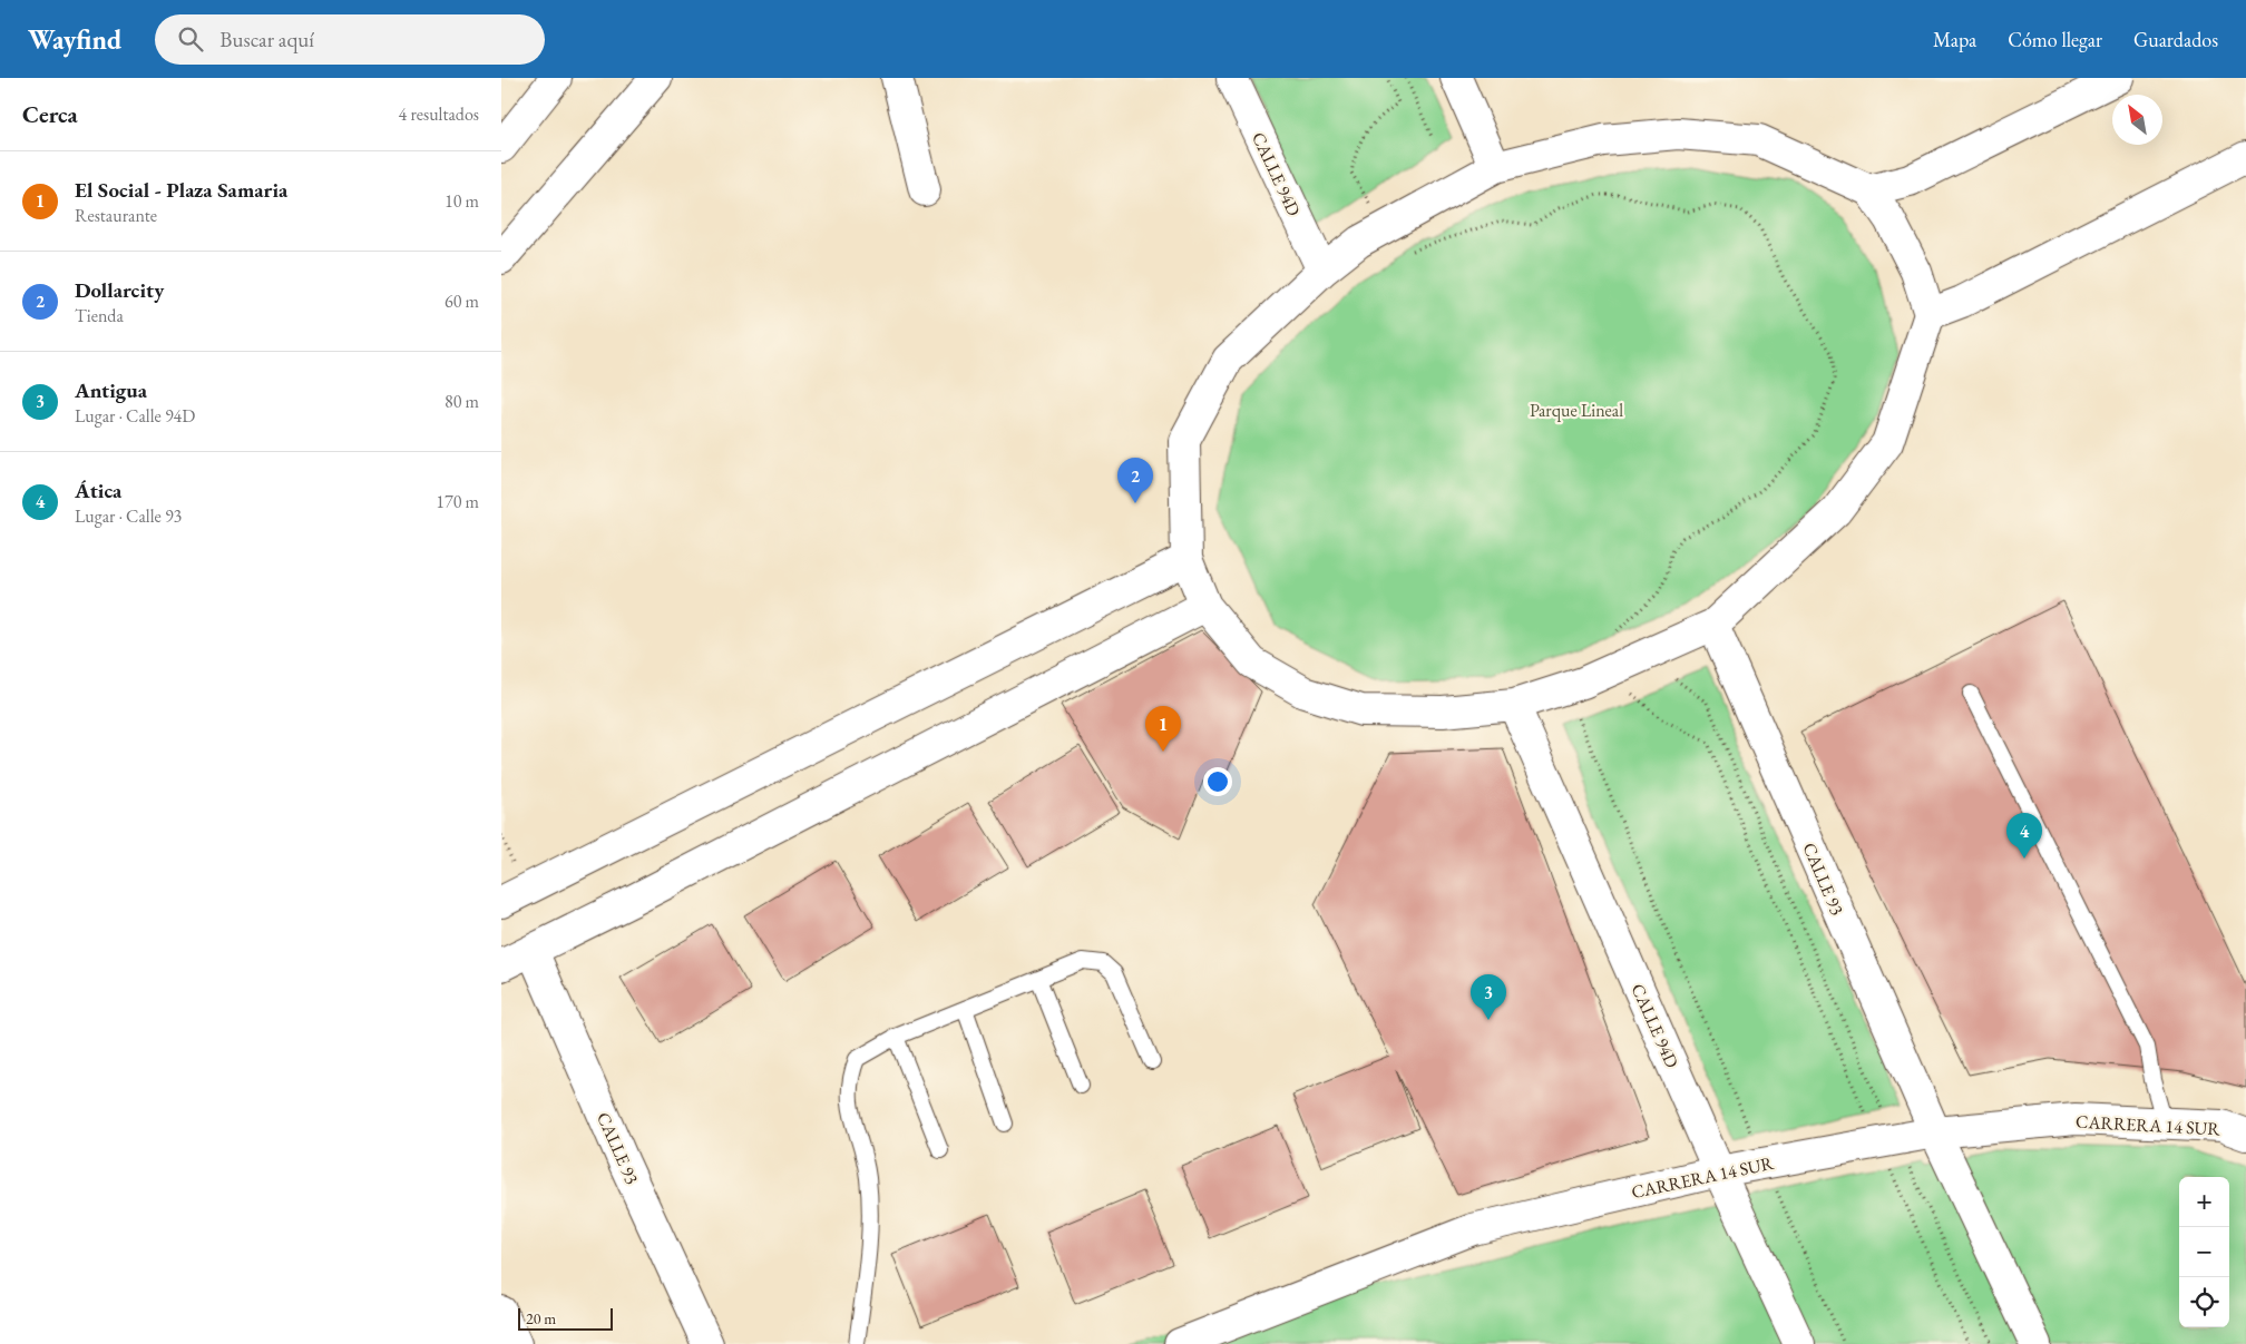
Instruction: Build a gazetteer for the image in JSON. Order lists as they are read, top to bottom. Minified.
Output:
{"streets":{"street":["CALLE 94D","CALLE 93","CARRERA 14 SUR"]},"crossings":[["CALLE 94D","CARRERA 14 SUR"],["CALLE 93","CARRERA 14 SUR"]],"parks":["Parque Lineal"],"scale_bar":"20 m","north":"top left","page":{"header":"Wayfind","search":"Buscar aquí","nav":["Mapa","Cómo llegar","Guardados"],"heading":["Cerca","4 resultados"],"list":[{"mark":"1","name":"El Social - Plaza Samaria","note":"Restaurante","value":"10 m"},{"mark":"2","name":"Dollarcity","note":"Tienda","value":"60 m"},{"mark":"3","name":"Antigua","note":"Lugar · Calle 94D","value":"80 m"},{"mark":"4","name":"Ática","note":"Lugar · Calle 93","value":"170 m"}],"pins":["2","1","4","3"],"map_buttons":["+","−"],"scale":"20 m"}}
